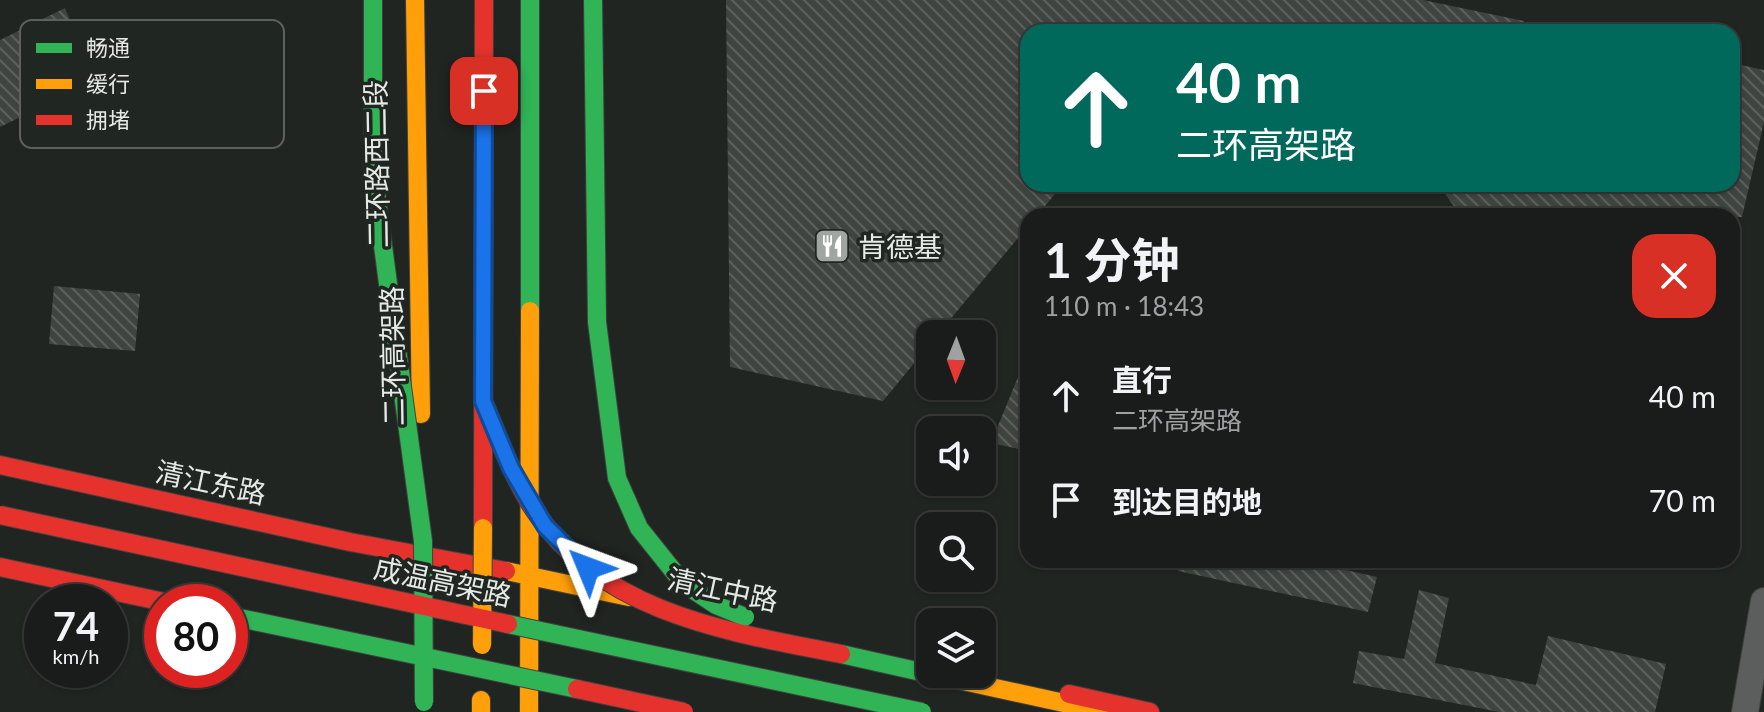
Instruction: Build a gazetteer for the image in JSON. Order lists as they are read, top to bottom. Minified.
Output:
{"streets":{"main road":["二环路西二段","二环高架路","清江东路","成温高架路","清江中路"]},"crossings":[["二环路西二段","二环高架路"],["二环路西二段","清江东路"],["二环路西二段","清江中路"],["二环高架路","清江东路"],["二环高架路","清江中路"],["清江东路","清江中路"]],"places":{"restaurant":["肯德基"]},"legend":["畅通","缓行","拥堵"],"north":"bottom","page":{"turn":["40 m","二环高架路"],"heading":["1 分钟","110 m · 18:43"],"list":[{"name":"直行","note":"二环高架路","value":"40 m"},{"name":"到达目的地","value":"70 m"}],"speed":"74 km/h","limit":"80"}}
